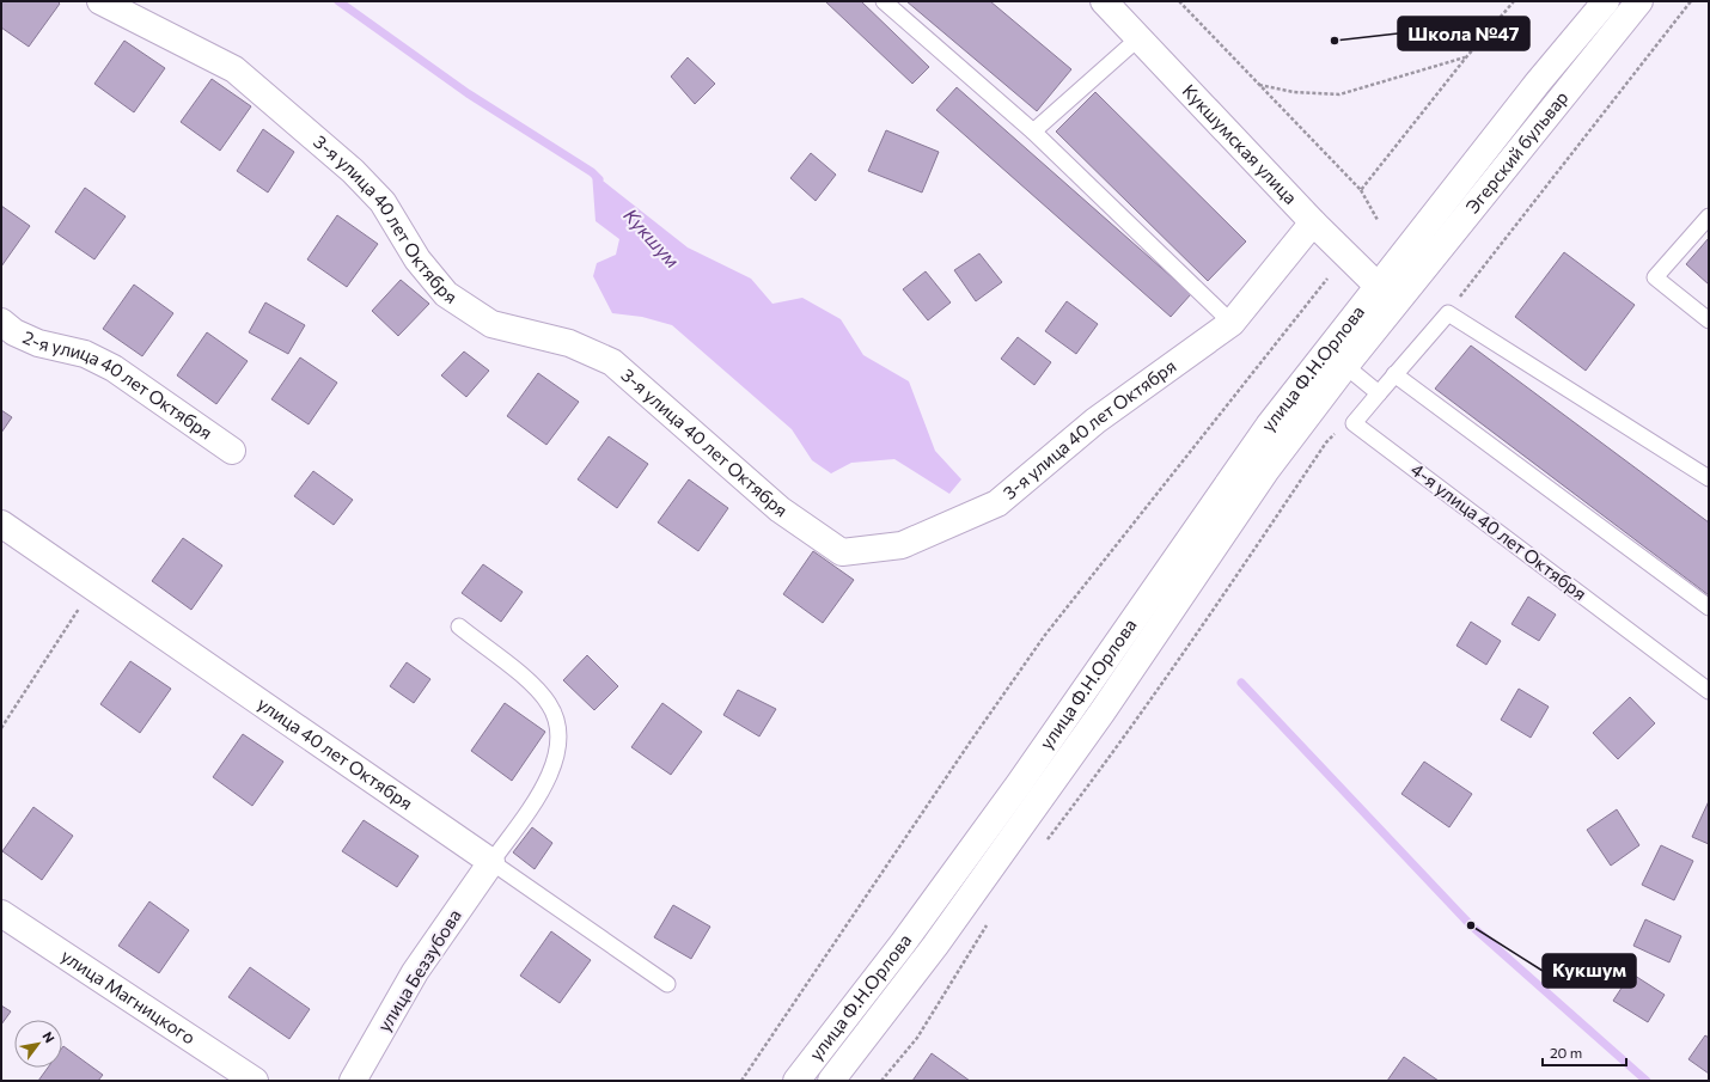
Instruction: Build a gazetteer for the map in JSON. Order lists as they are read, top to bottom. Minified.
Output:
{"streets":{"street":["Кукшумская улица","Эгерский бульвар","3-я улица 40 лет Октября","улица Ф.Н.Орлова","2-я улица 40 лет Октября","улица 40 лет Октября","улица Беззубова","улица Магницкого"],"lane":["4-я улица 40 лет Октября"]},"crossings":[["Кукшумская улица","Эгерский бульвар"],["Кукшумская улица","3-я улица 40 лет Октября"],["Кукшумская улица","улица Ф.Н.Орлова"],["Эгерский бульвар","улица Ф.Н.Орлова"],["улица 40 лет Октября","улица Беззубова"]],"water":["Кукшум"],"places":["Школа №47","Кукшум"],"scale_bar":"20 m","north":"top right"}
